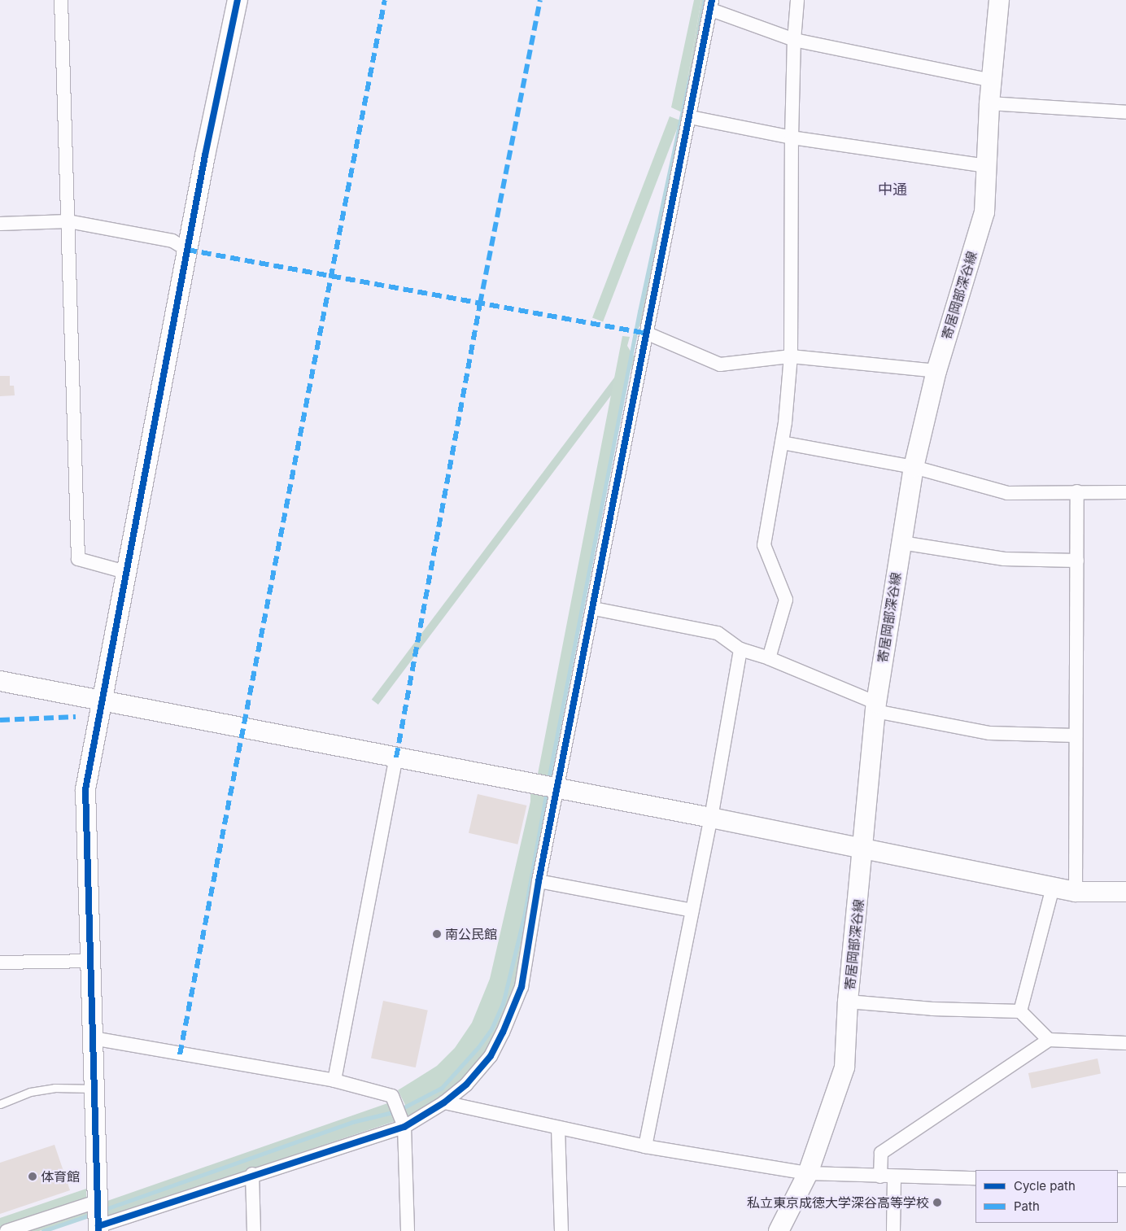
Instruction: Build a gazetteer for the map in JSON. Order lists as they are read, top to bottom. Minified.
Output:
{"streets":{"street":["寄居岡部深谷線"]},"districts":["中通"],"places":["南公民館","体育館","私立東京成徳大学深谷高等学校"],"legend":["Cycle path","Path"]}
